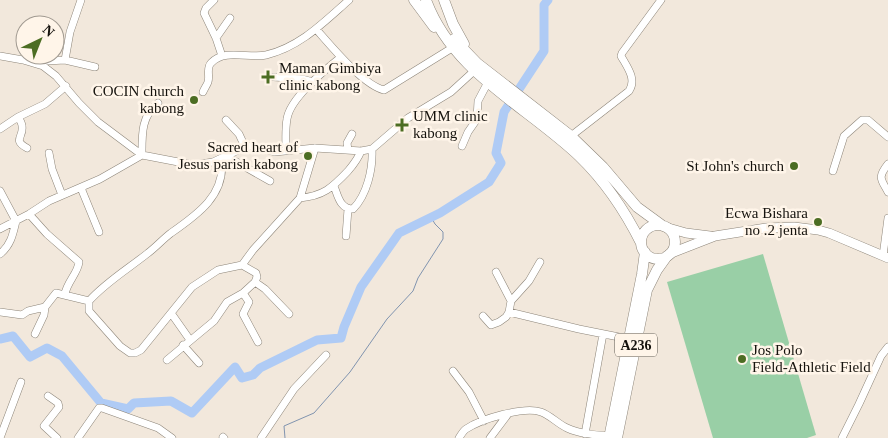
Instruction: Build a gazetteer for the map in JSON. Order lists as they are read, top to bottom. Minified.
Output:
{"streets":{"highway":["A236"]},"places":{"health":["Maman Gimbiya clinic kabong","UMM clinic kabong"],"other":["COCIN church kabong","Sacred heart of Jesus parish kabong","St John's church","Ecwa Bishara no .2 jenta","Jos Polo Field-Athletic Field"]},"north":"top right"}
